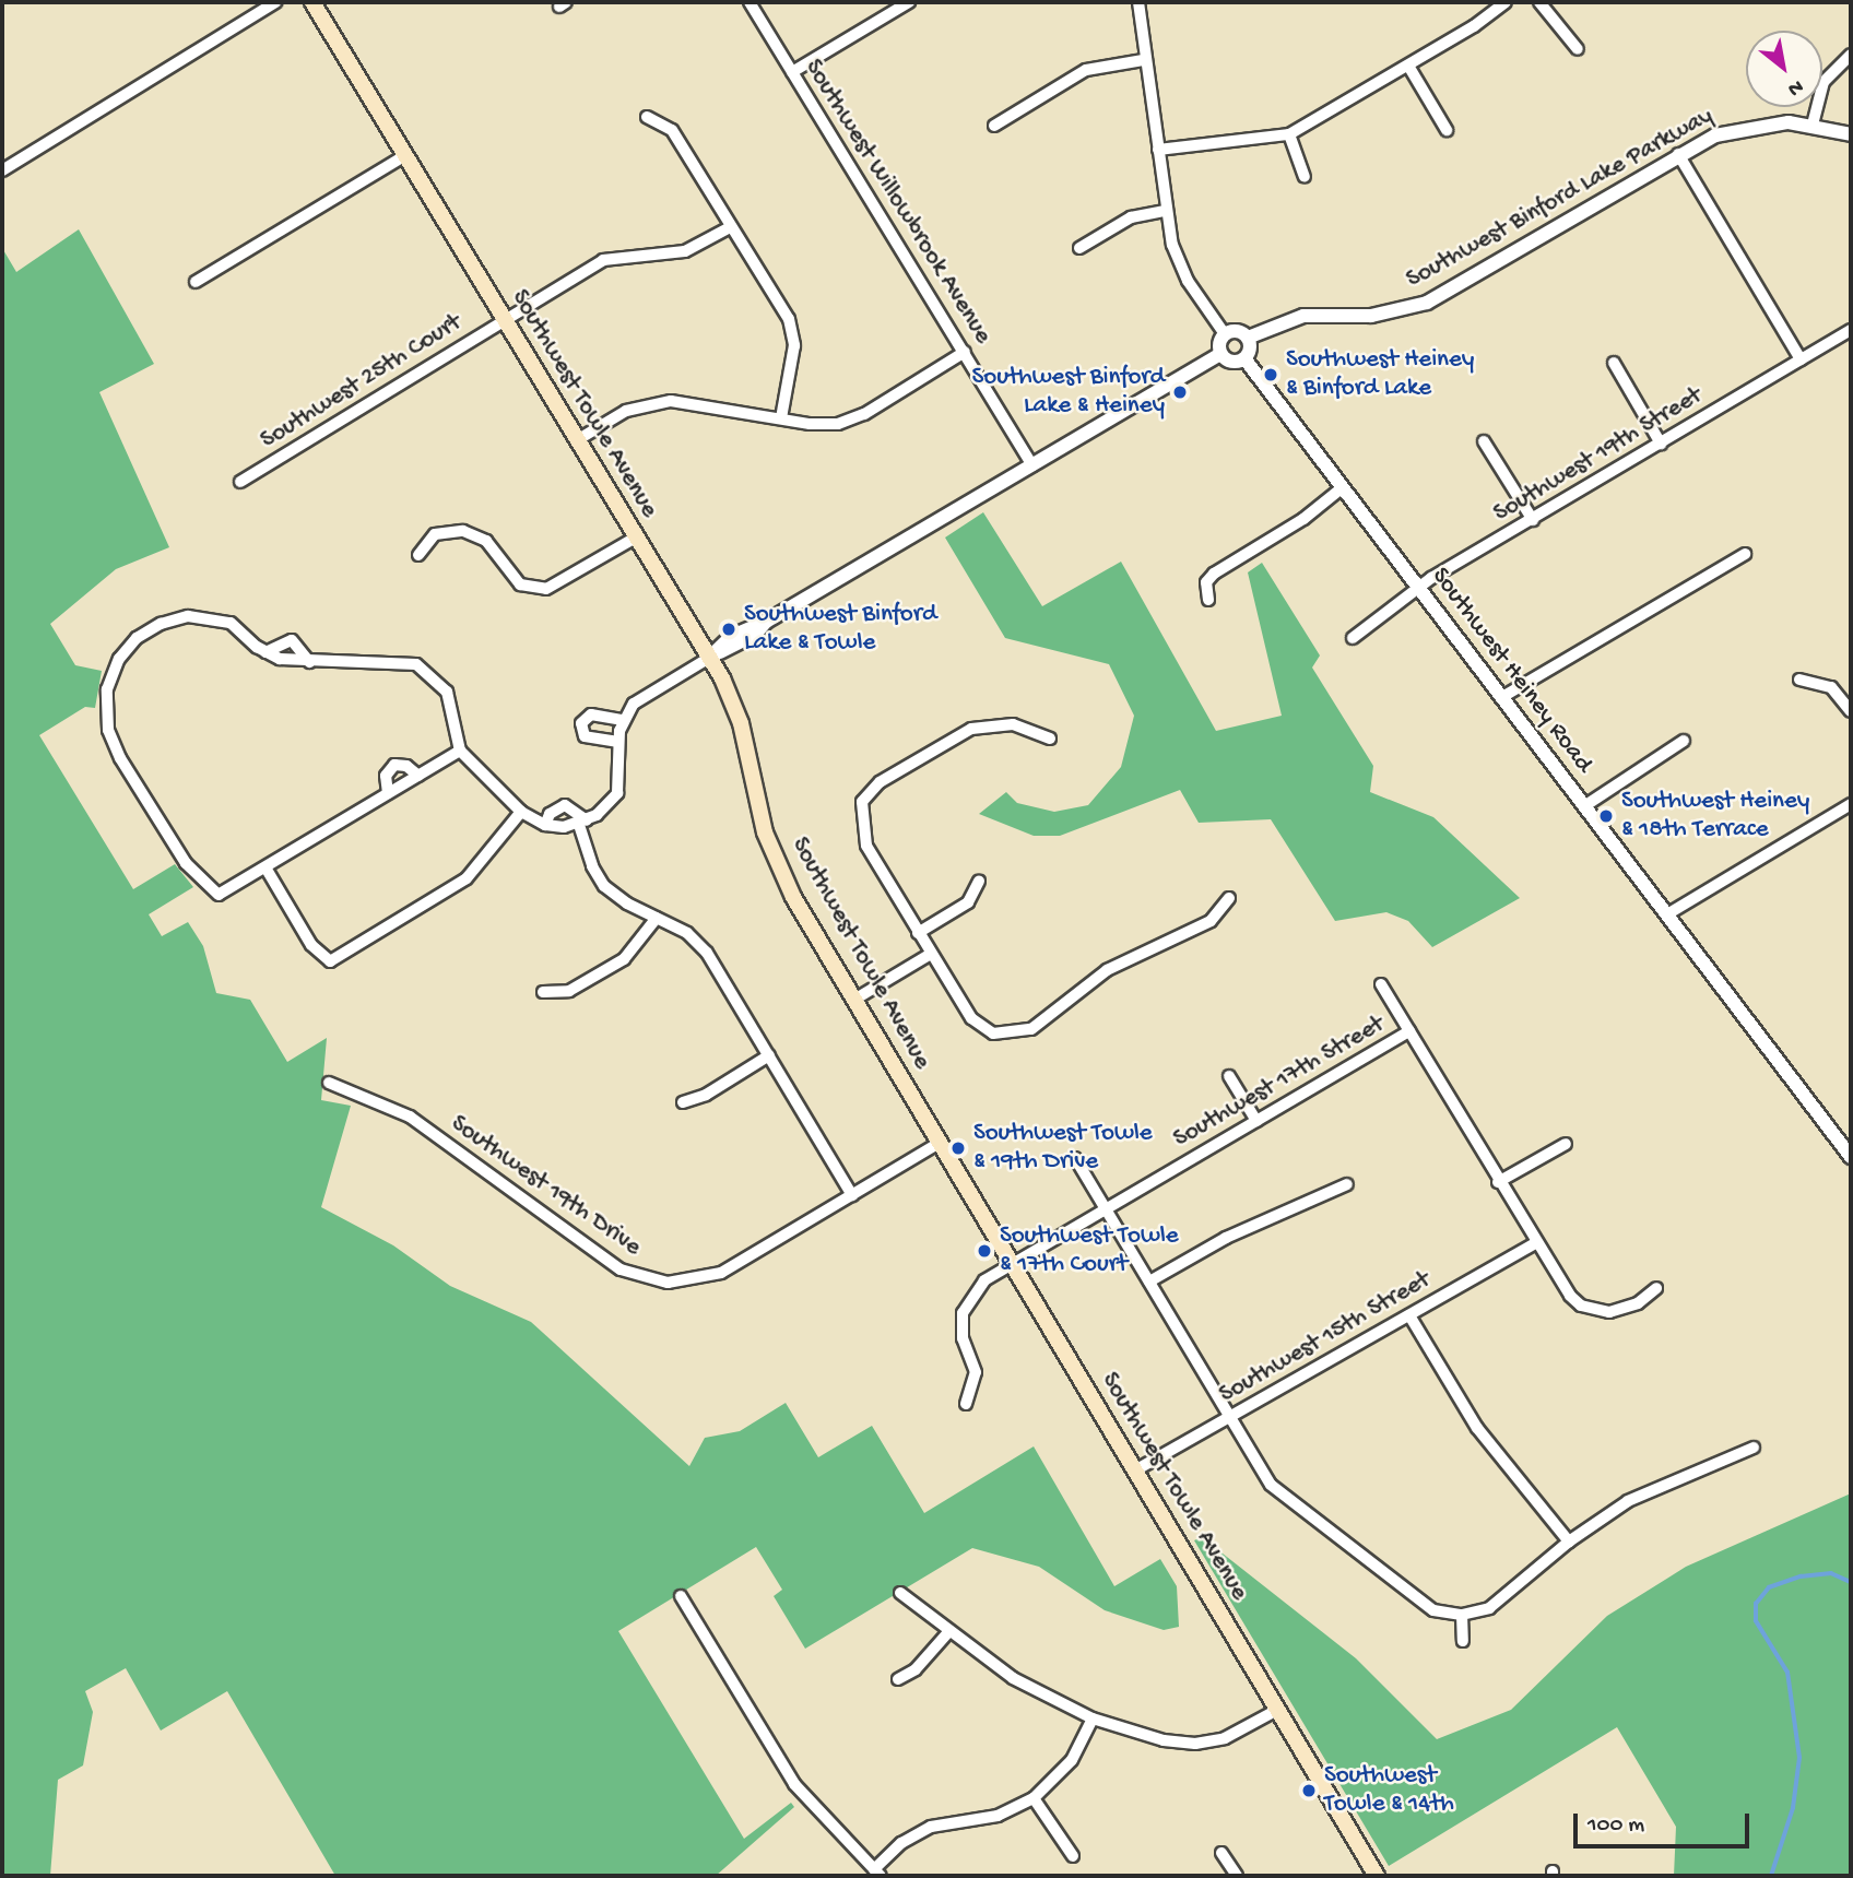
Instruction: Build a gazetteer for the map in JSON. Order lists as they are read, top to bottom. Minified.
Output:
{"streets":{"main road":["Southwest Towle Avenue"],"street":["Southwest Binford Lake Parkway","Southwest Willowbrook Avenue","Southwest 25th Court","Southwest 19th Street","Southwest Heiney Road","Southwest 17th Street","Southwest 19th Drive","Southwest 15th Street"]},"crossings":[["Southwest Binford Lake Parkway","Southwest Heiney Road"],["Southwest 25th Court","Southwest Towle Avenue"],["Southwest Towle Avenue","Southwest 17th Street"],["Southwest Towle Avenue","Southwest 19th Drive"],["Southwest Towle Avenue","Southwest 15th Street"],["Southwest 19th Street","Southwest Heiney Road"]],"places":["Southwest Heiney & Binford Lake","Southwest Binford Lake & Heiney","Southwest Binford Lake & Towle","Southwest Heiney & 18th Terrace","Southwest Towle & 19th Drive","Southwest Towle & 17th Court","Southwest Towle & 14th"],"scale_bar":"100 m","north":"bottom right"}
